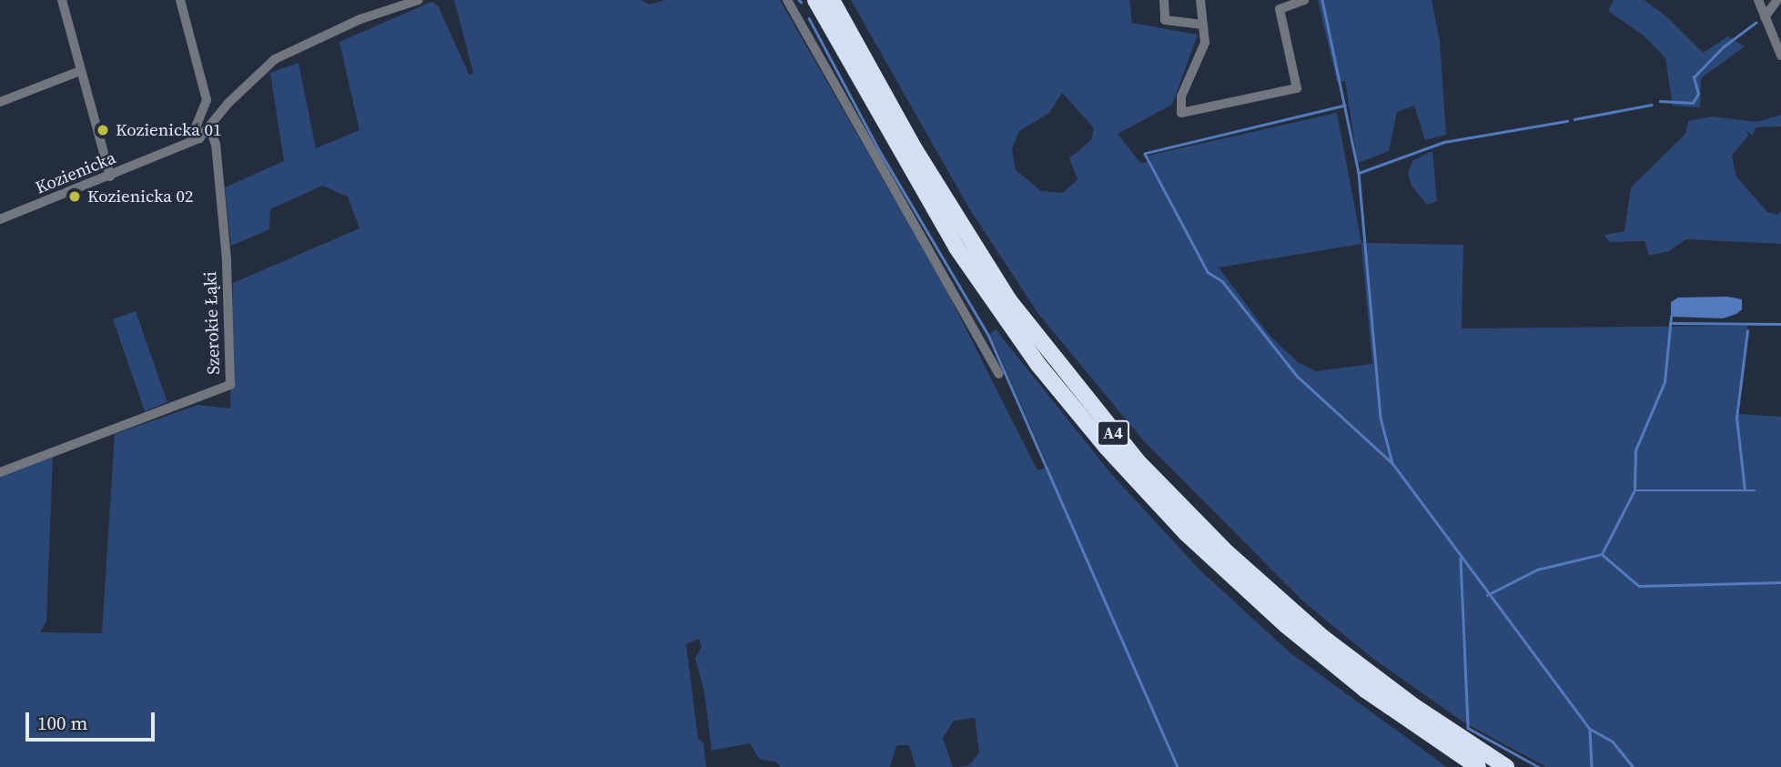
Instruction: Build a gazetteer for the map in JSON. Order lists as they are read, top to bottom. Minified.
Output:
{"streets":{"highway":["A4"],"street":["Kozienicka","Szerokie Łąki"]},"crossings":[["Kozienicka","Szerokie Łąki"]],"places":["Kozienicka 01","Kozienicka 02"],"scale_bar":"100 m"}
